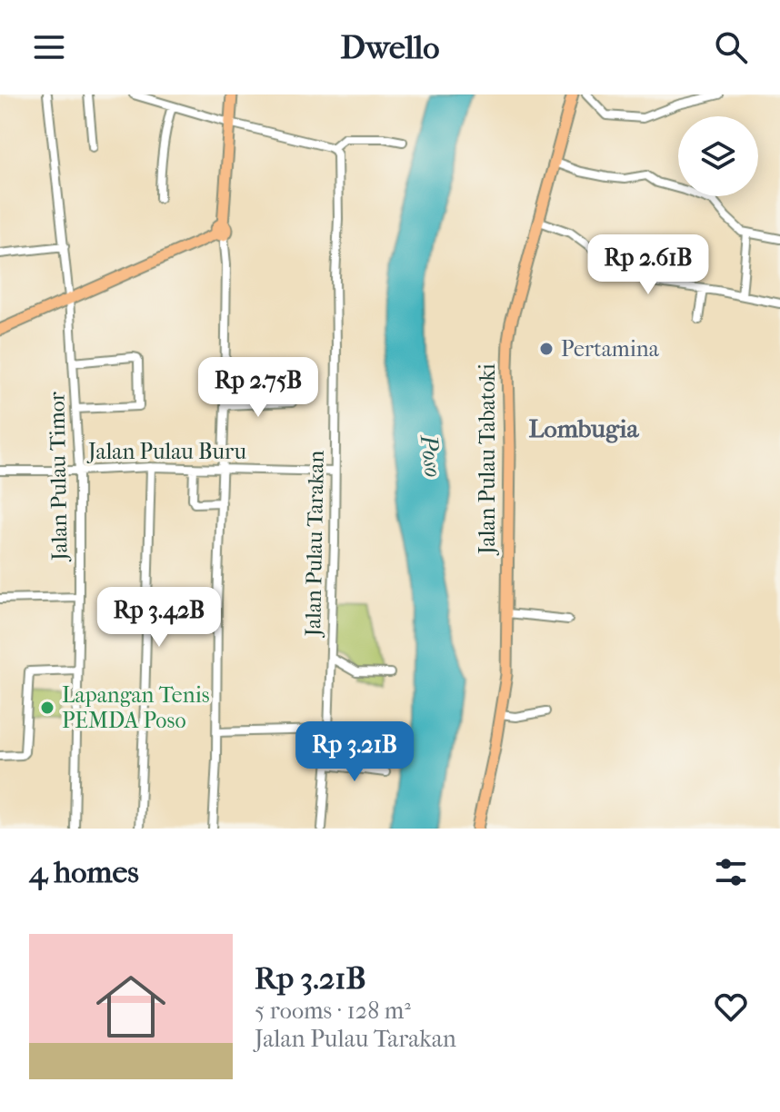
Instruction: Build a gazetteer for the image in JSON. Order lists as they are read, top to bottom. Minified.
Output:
{"streets":{"highway":["Jalan Pulau Tabatoki"],"street":["Jalan Pulau Buru","Jalan Pulau Timor","Jalan Pulau Tarakan"]},"crossings":[["Jalan Pulau Buru","Jalan Pulau Timor"],["Jalan Pulau Buru","Jalan Pulau Tarakan"]],"districts":["Lombugia"],"water":["Poso"],"places":["Pertamina","Lapangan Tenis PEMDA Poso"],"page":{"header":"Dwello","price":["Rp 2.61B","Rp 2.75B","Rp 3.42B","Rp 3.21B"],"heading":"4 homes","list":[{"name":"Rp 3.21B","note":"5 rooms · 128 m² · Jalan Pulau Tarakan"}]}}
